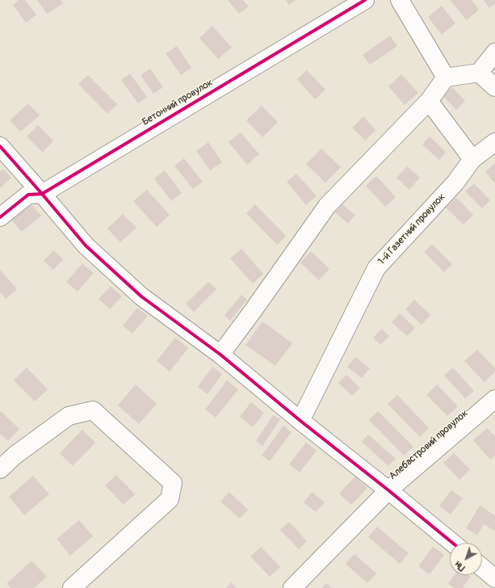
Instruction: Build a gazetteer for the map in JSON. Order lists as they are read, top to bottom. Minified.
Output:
{"streets":{"street":["Бетонний провулок","1-й Газетний провулок","Алебастровий провулок"]},"north":"bottom left"}
